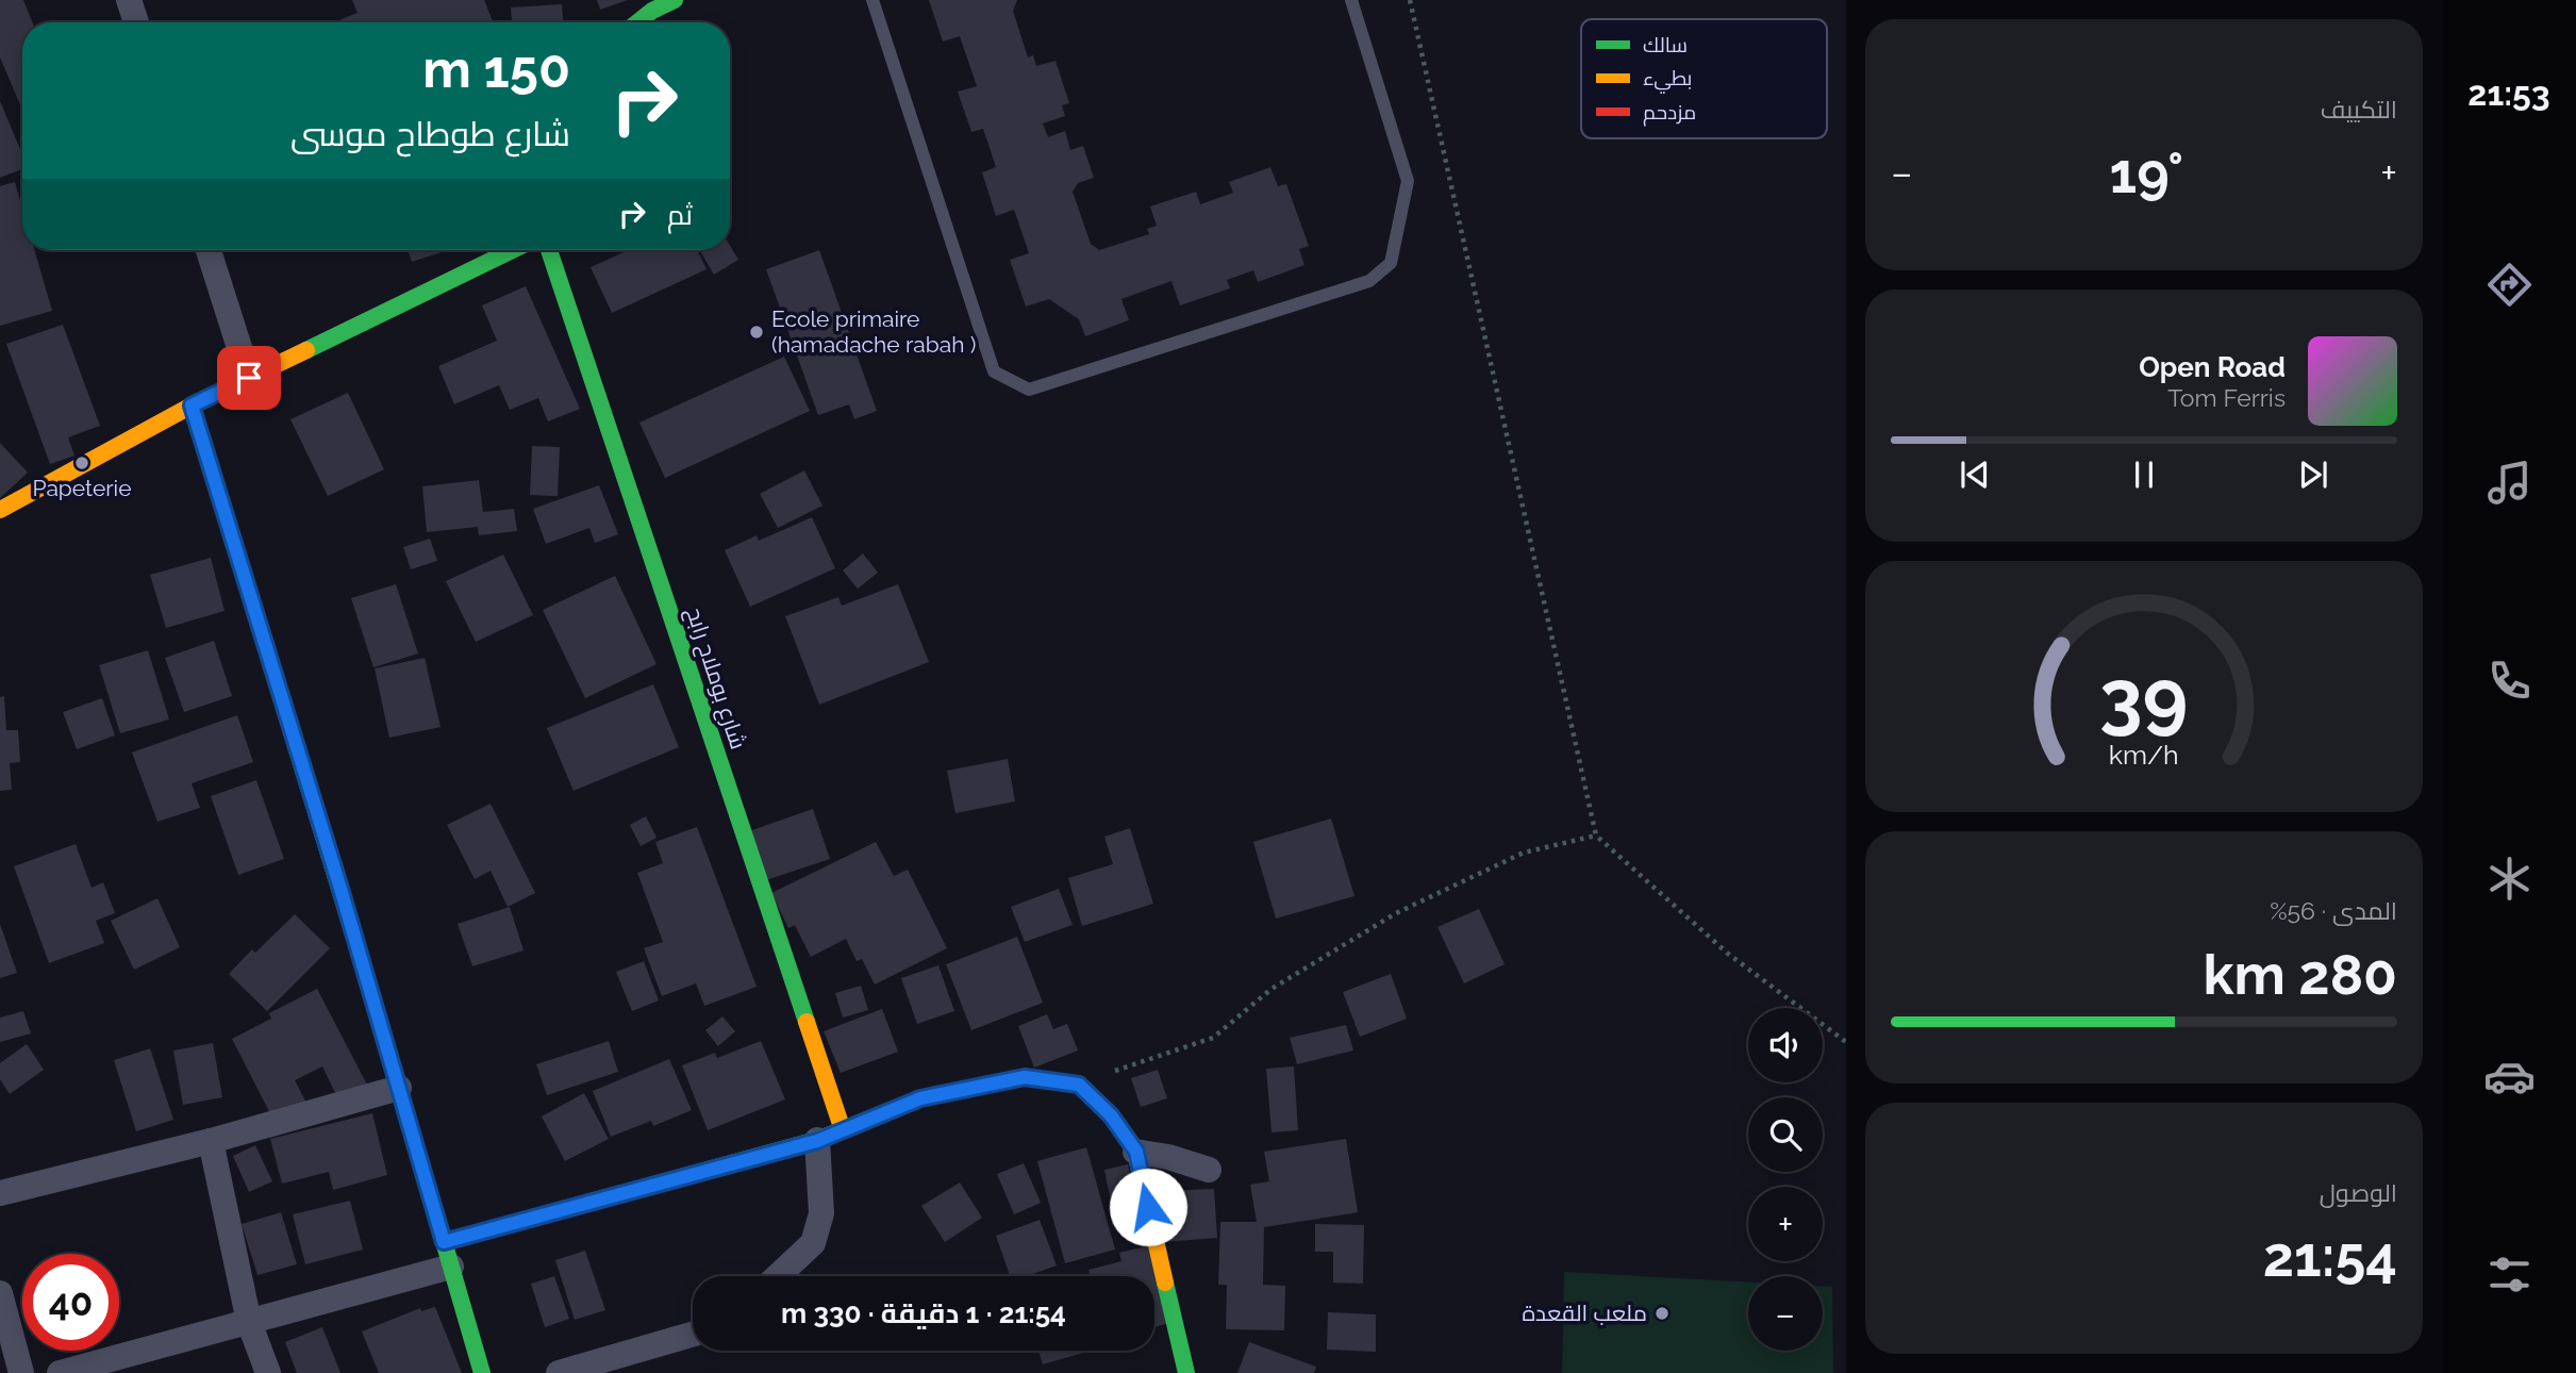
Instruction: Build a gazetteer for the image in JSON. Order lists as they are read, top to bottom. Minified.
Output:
{"streets":{"street":["شارع بوملاح رابح"]},"places":["Ecole primaire (hamadache rabah )","Papeterie","ملعب القعدة"],"legend":["سالك","بطيء","مزدحم"],"page":{"tabs":"21:53","tile":["التكييف",["المدى · 56%","280 km"],["الوصول","21:54"]],"turn":["150 m","شارع طوطاح موسى"],"heat":["−","19°","+"],"then":"ثم","song":["Open Road","Tom Ferris"],"map_buttons":["+","−"],"limit":"40","trip":"21:54 · 1 دقيقة · 330 m","gauge":["39","km/h"]}}
